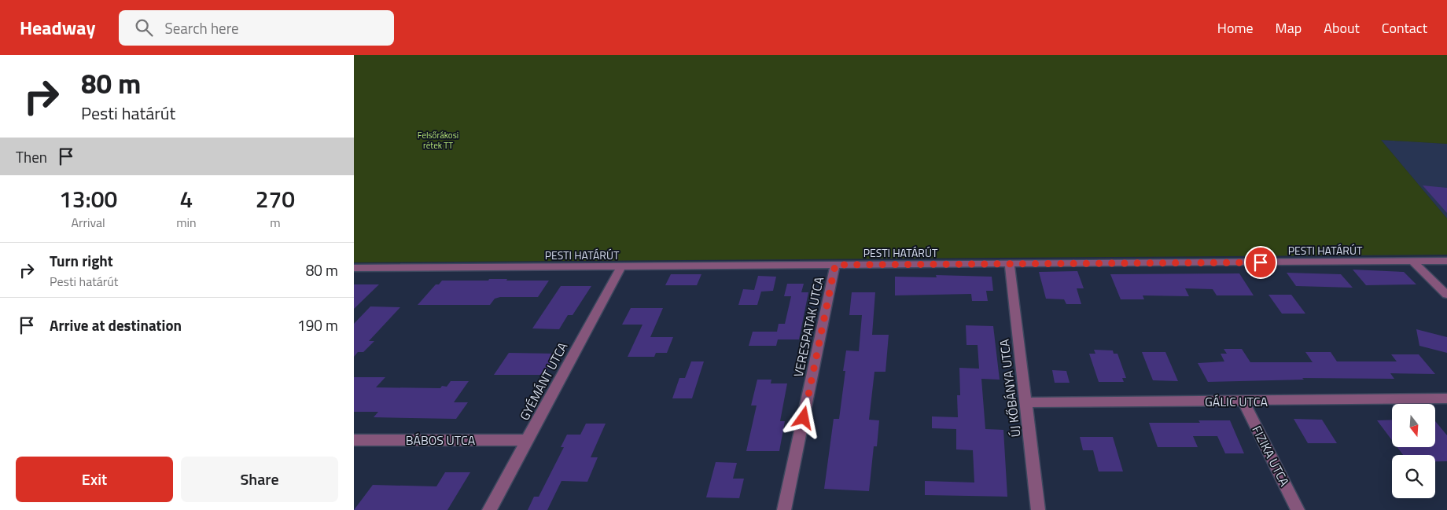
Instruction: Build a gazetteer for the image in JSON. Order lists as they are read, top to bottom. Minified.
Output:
{"streets":{"street":["PESTI HATÁRÚT","VERESPATAK UTCA","GYÉMÁNT UTCA","ÚJ KŐBÁNYA UTCA","GÁLIC UTCA","BÁBOS UTCA","FIZIKA UTCA"]},"crossings":[["PESTI HATÁRÚT","VERESPATAK UTCA"],["PESTI HATÁRÚT","GYÉMÁNT UTCA"],["PESTI HATÁRÚT","ÚJ KŐBÁNYA UTCA"],["GYÉMÁNT UTCA","BÁBOS UTCA"],["ÚJ KŐBÁNYA UTCA","GÁLIC UTCA"],["GÁLIC UTCA","FIZIKA UTCA"]],"parks":["Felsőrákosi rétek TT"],"north":"bottom","page":{"header":"Headway","search":"Search here","nav":["Home","Map","About","Contact"],"turn":["80 m","Pesti határút"],"then":"Then","eta":["13:00","Arrival","4","min","270","m"],"list":[{"name":"Turn right","note":"Pesti határút","value":"80 m"},{"name":"Arrive at destination","value":"190 m"}],"buttons":["Exit","Share"]}}
